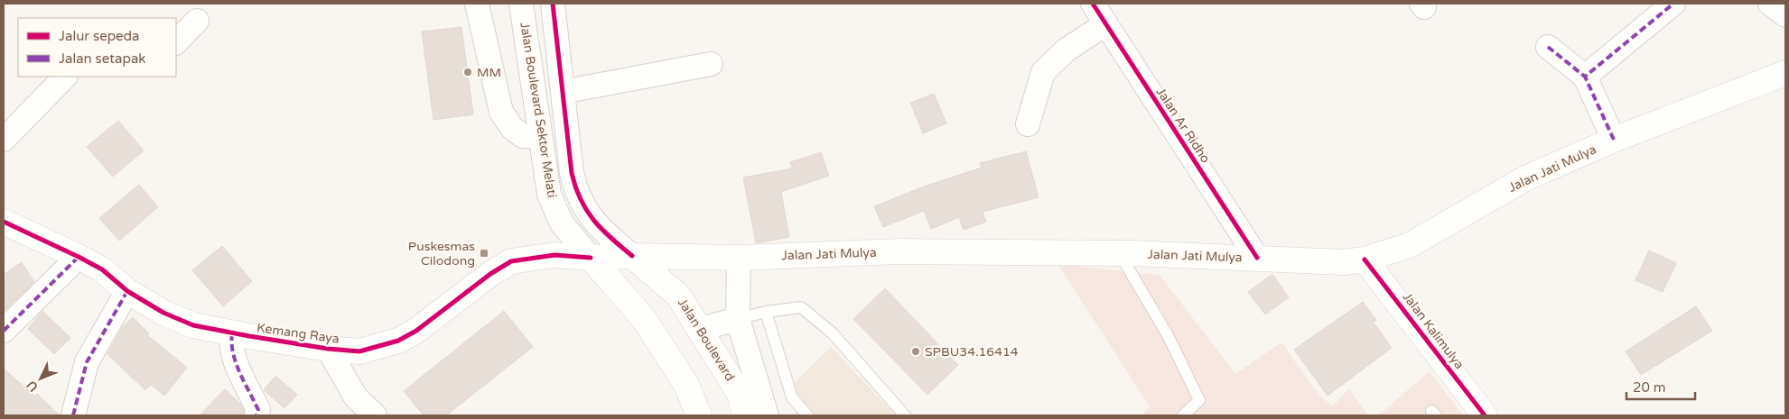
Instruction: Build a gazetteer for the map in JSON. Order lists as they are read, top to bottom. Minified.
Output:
{"streets":{"main road":["Jalan Jati Mulya","Jalan Kalimulya","Kemang Raya","Jalan Boulevard"],"street":["Jalan Boulevard Sektor Melati","Jalan Ar Ridho"]},"crossings":[["Jalan Boulevard Sektor Melati","Jalan Jati Mulya"],["Jalan Boulevard Sektor Melati","Kemang Raya"],["Jalan Boulevard Sektor Melati","Jalan Boulevard"],["Jalan Ar Ridho","Jalan Jati Mulya"],["Jalan Jati Mulya","Jalan Kalimulya"],["Jalan Jati Mulya","Kemang Raya"],["Jalan Jati Mulya","Jalan Boulevard"]],"places":{"other":["MM","SPBU34.16414"],"transit":["Puskesmas Cilodong"]},"legend":["Jalur sepeda","Jalan setapak"],"scale_bar":"20 m","north":"bottom left"}
